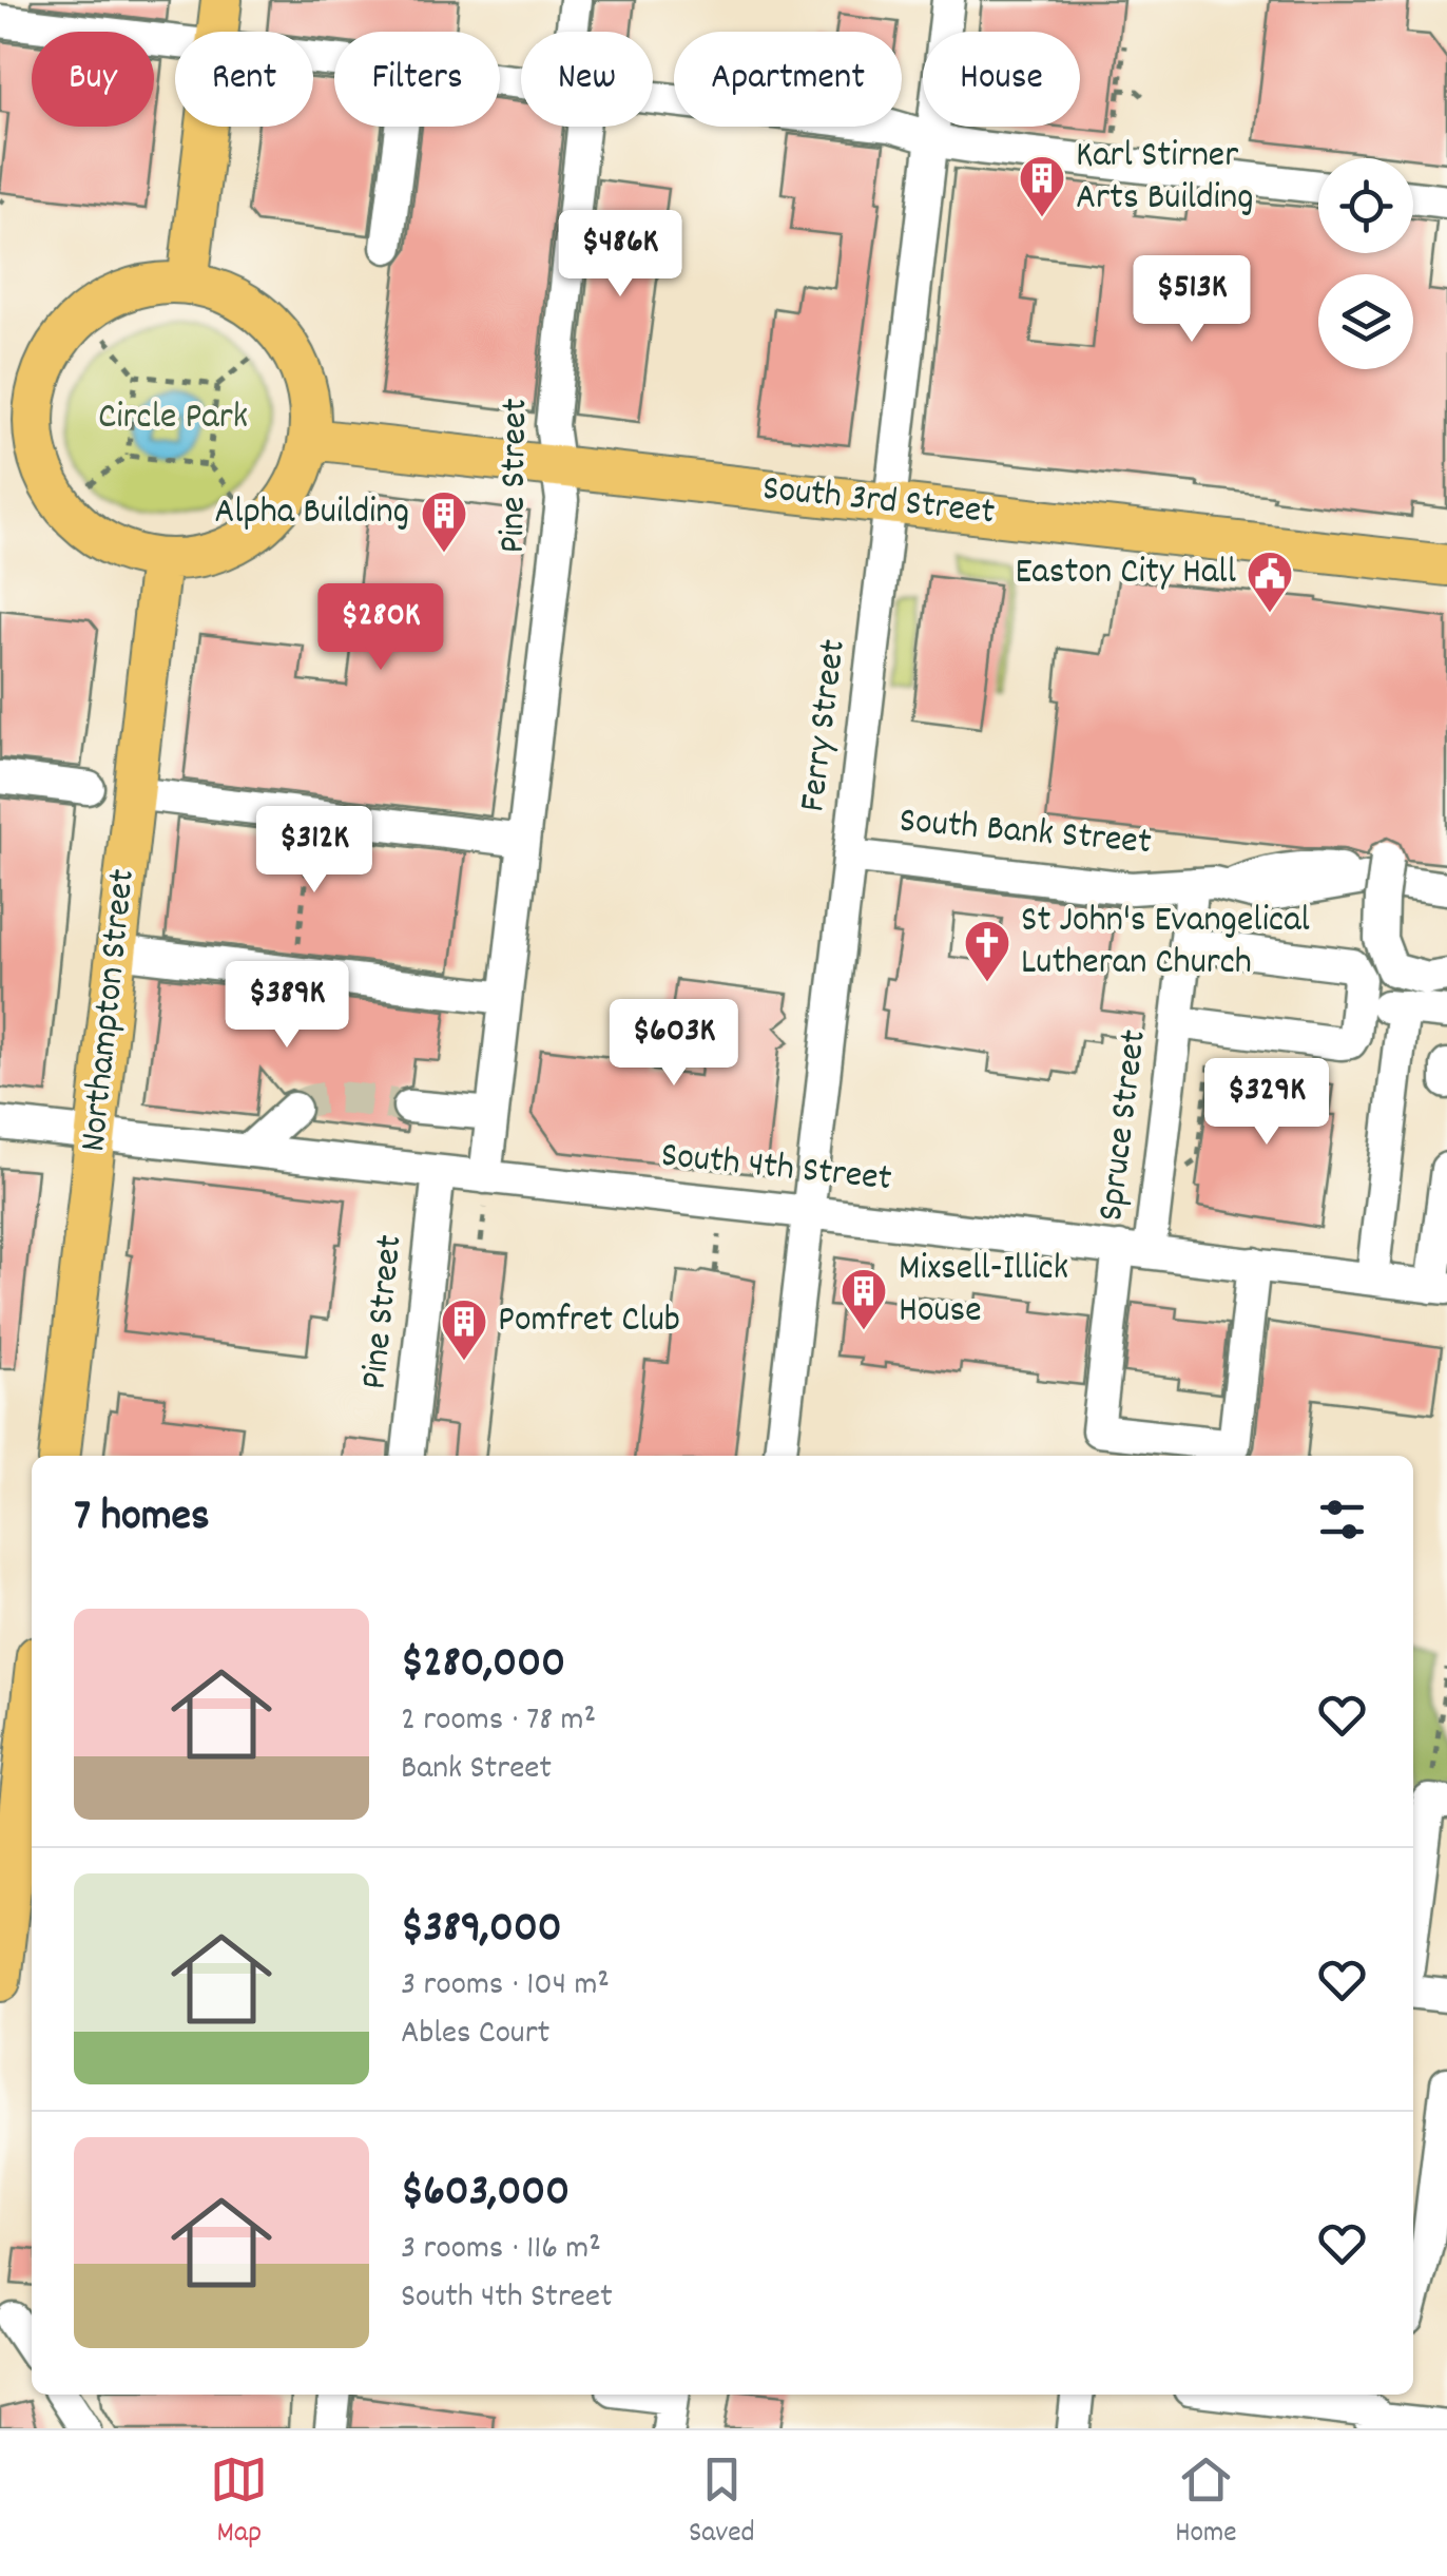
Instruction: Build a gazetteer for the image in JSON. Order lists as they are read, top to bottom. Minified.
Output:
{"streets":{"main road":["South 3rd Street","Northampton Street"],"street":["Pine Street","Ferry Street","South Bank Street","Spruce Street","South 4th Street"]},"crossings":[["Pine Street","South 3rd Street"],["Pine Street","South 4th Street"],["South 3rd Street","Ferry Street"],["Ferry Street","South Bank Street"],["Ferry Street","South 4th Street"],["South Bank Street","Spruce Street"],["Northampton Street","South 4th Street"],["Spruce Street","South 4th Street"]],"parks":["Circle Park"],"places":{"building":["Karl Stirner Arts Building","Alpha Building","Mixsell-Illick House","Pomfret Club"],"public building":["Easton City Hall"],"church":["St John's Evangelical Lutheran Church"]},"page":{"chip":["Buy","Rent","Filters","New","Apartment","House"],"price":["$486K","$513K","$280K","$312K","$389K","$603K","$329K"],"heading":"7 homes","list":[{"name":"$280,000","note":"2 rooms · 78 m² · Bank Street"},{"name":"$389,000","note":"3 rooms · 104 m² · Ables Court"},{"name":"$603,000","note":"3 rooms · 116 m² · South 4th Street"}],"tabs":["Map","Saved","Home"]}}
